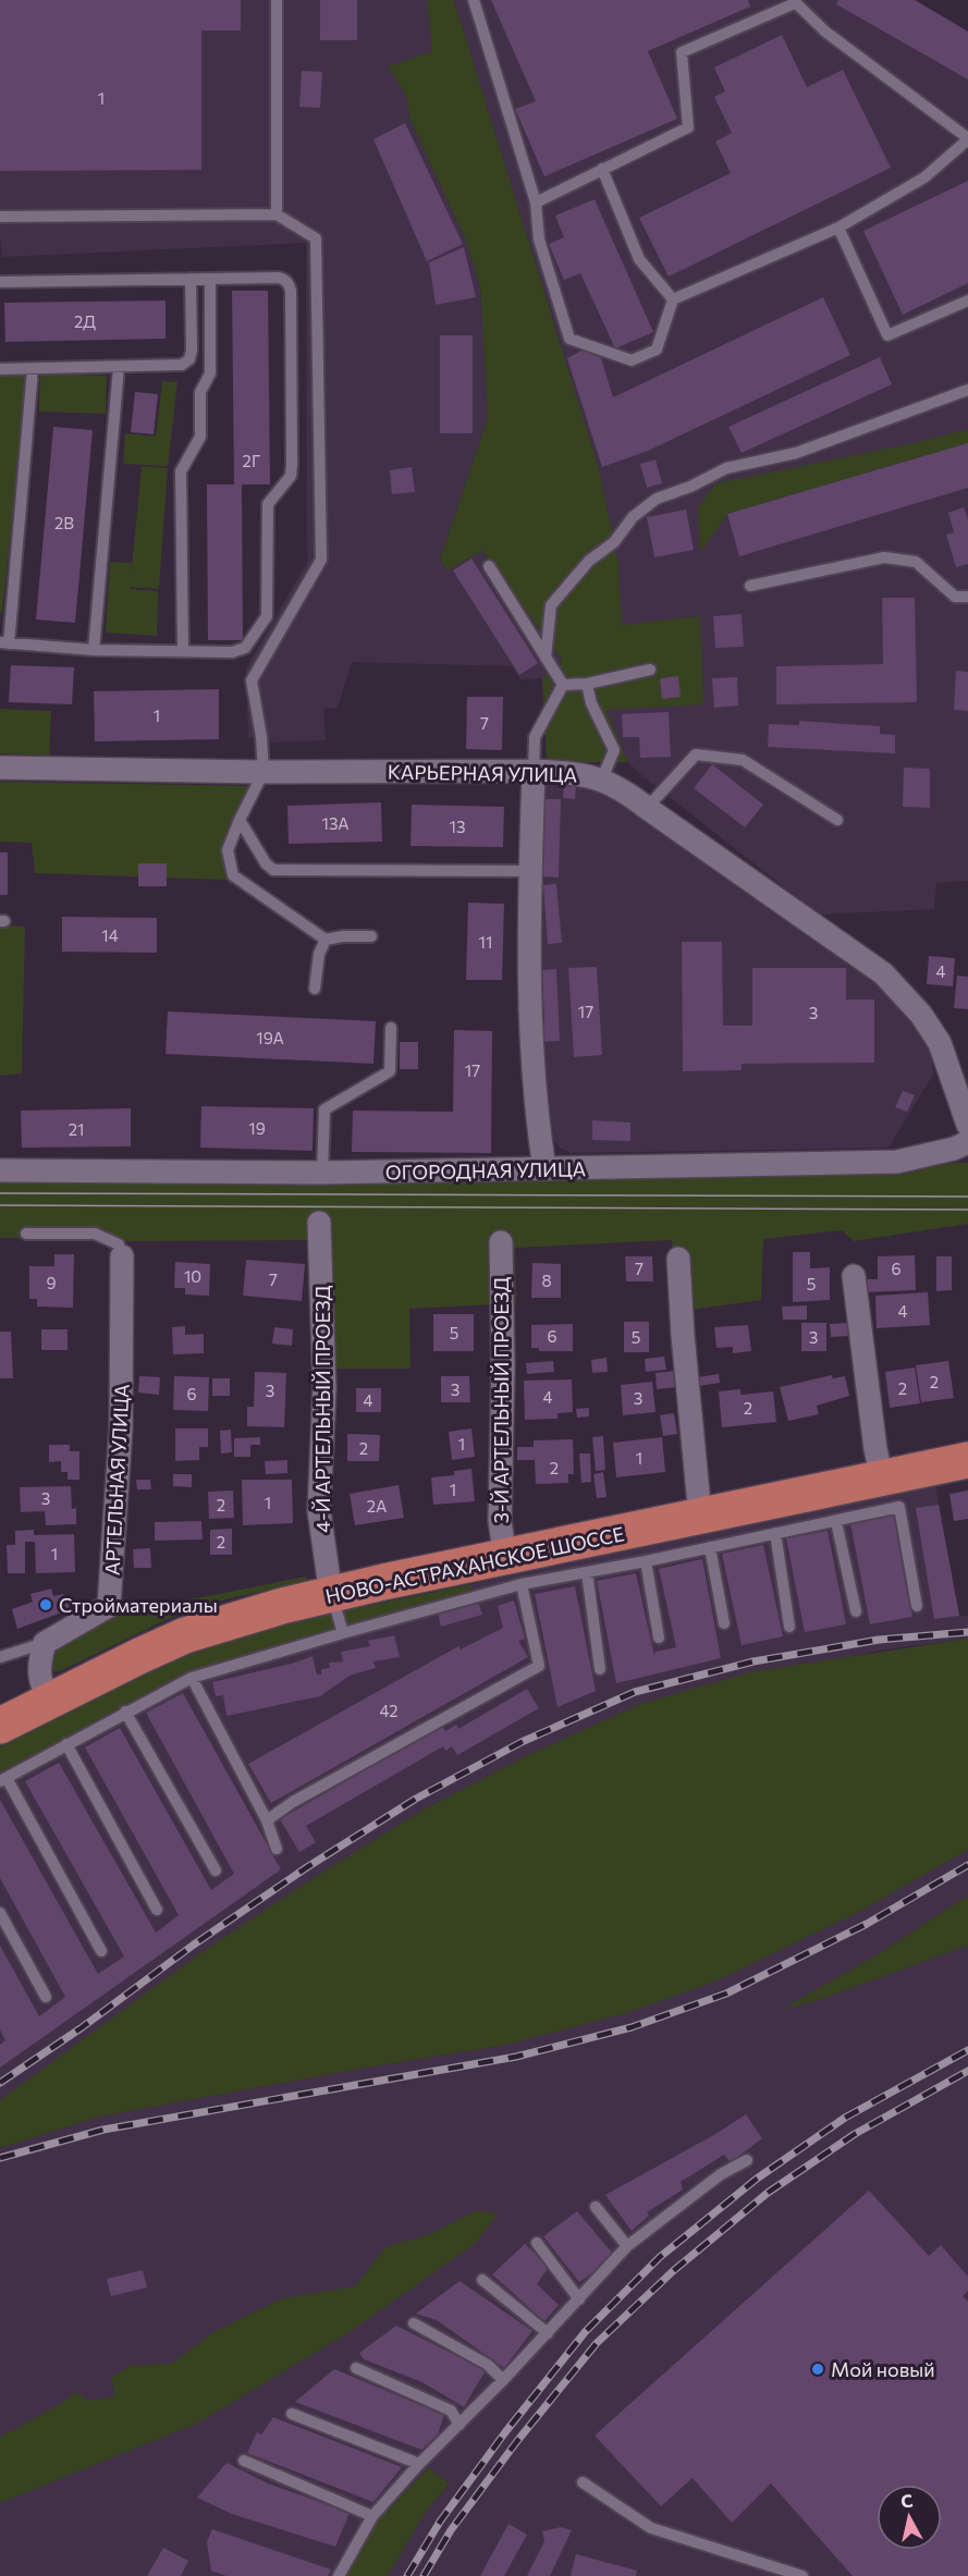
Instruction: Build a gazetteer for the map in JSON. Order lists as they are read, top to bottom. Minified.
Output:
{"streets":{"main road":["НОВО-АСТРАХАНСКОЕ ШОССЕ"],"street":["КАРЬЕРНАЯ УЛИЦА","ОГОРОДНАЯ УЛИЦА","3-Й АРТЕЛЬНЫЙ ПРОЕЗД","4-Й АРТЕЛЬНЫЙ ПРОЕЗД","АРТЕЛЬНАЯ УЛИЦА"]},"crossings":[["3-Й АРТЕЛЬНЫЙ ПРОЕЗД","НОВО-АСТРАХАНСКОЕ ШОССЕ"],["4-Й АРТЕЛЬНЫЙ ПРОЕЗД","НОВО-АСТРАХАНСКОЕ ШОССЕ"]],"places":["Стройматериалы","Мой новый"],"house_numbers":["1","2Д","2Г","2В","1","7","13А","13","14","11","4","17","3","19А","17","19","21","7","6","10","7","8","9","5","4","5","6","5","3","2","2","3","3","6","4","3","4","2","1","2","1","2","1","3","1","2","2А","2","1","42"],"north":"top"}
